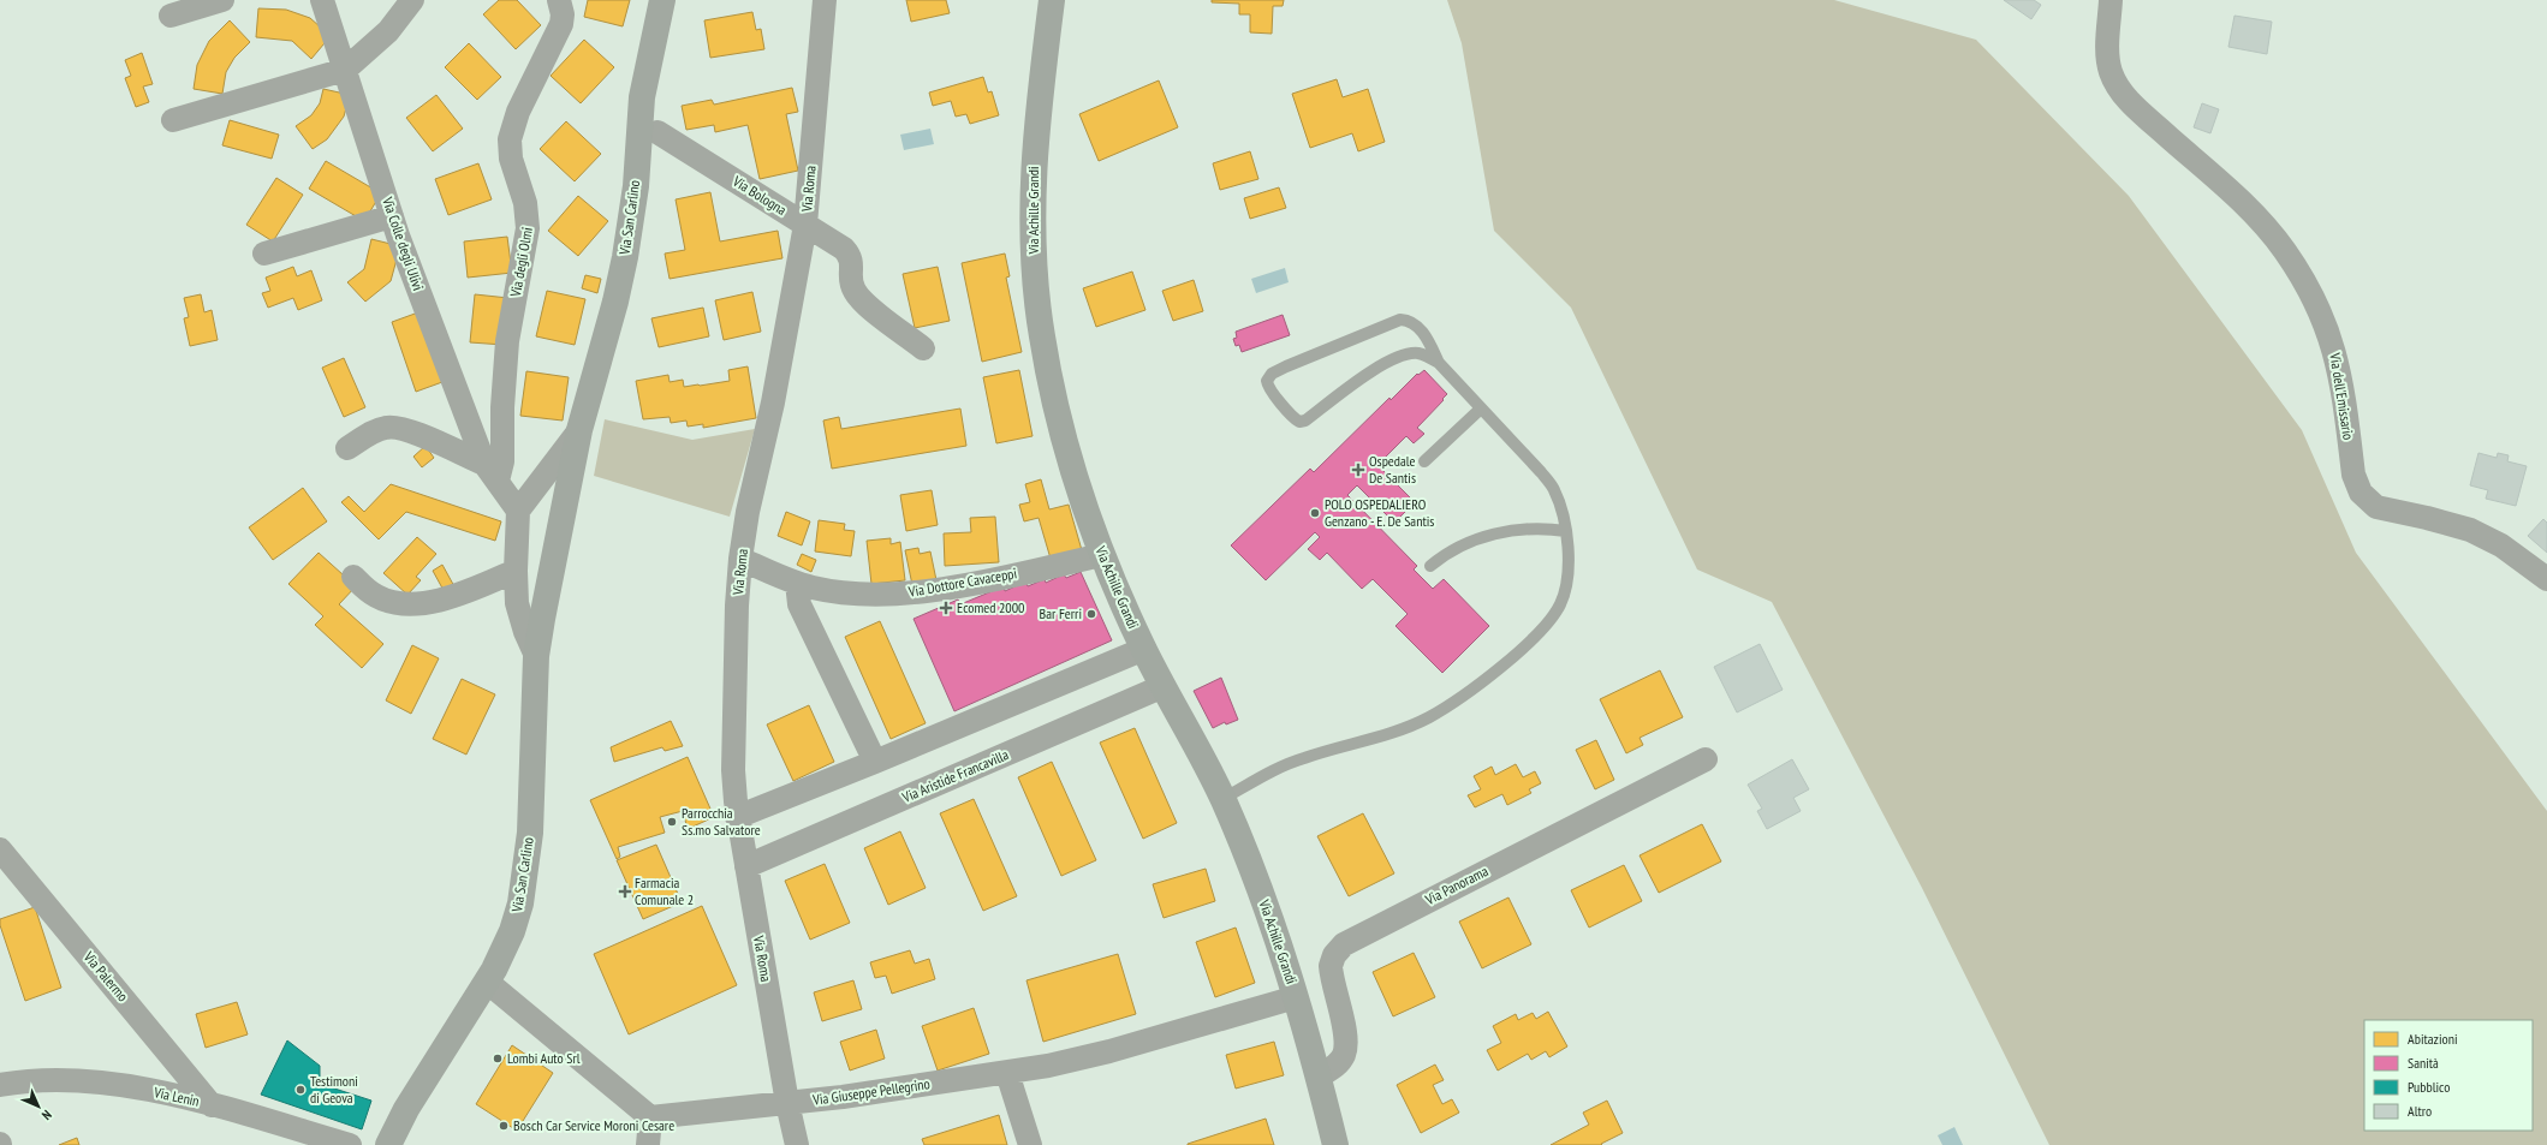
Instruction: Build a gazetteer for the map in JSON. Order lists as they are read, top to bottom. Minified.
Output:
{"streets":{"street":["Via Roma","Via Bologna","Via Achille Grandi","Via San Carlino","Via Colle degli Ulivi","Via degli Olmi","Via dell'Emissario","Via Dottore Cavaceppi","Via Aristide Francavilla","Via Panorama","Via Palermo","Via Giuseppe Pellegrino","Via Lenin"]},"crossings":[["Via Roma","Via Bologna"],["Via Roma","Via Dottore Cavaceppi"],["Via Roma","Via Aristide Francavilla"],["Via Roma","Via Giuseppe Pellegrino"],["Via Achille Grandi","Via Dottore Cavaceppi"],["Via Achille Grandi","Via Aristide Francavilla"],["Via Achille Grandi","Via Panorama"],["Via Achille Grandi","Via Giuseppe Pellegrino"],["Via Colle degli Ulivi","Via degli Olmi"],["Via Palermo","Via Lenin"]],"places":{"health":["Ospedale De Santis","Ecomed 2000","Farmacia Comunale 2"],"other":["POLO OSPEDALIERO Genzano - E. De Santis","Bar Ferri","Parrocchia Ss.mo Salvatore","Lombi Auto Srl","Testimoni di Geova","Bosch Car Service Moroni Cesare"]},"legend":["Abitazioni","Sanità","Pubblico","Altro"],"north":"bottom right"}
